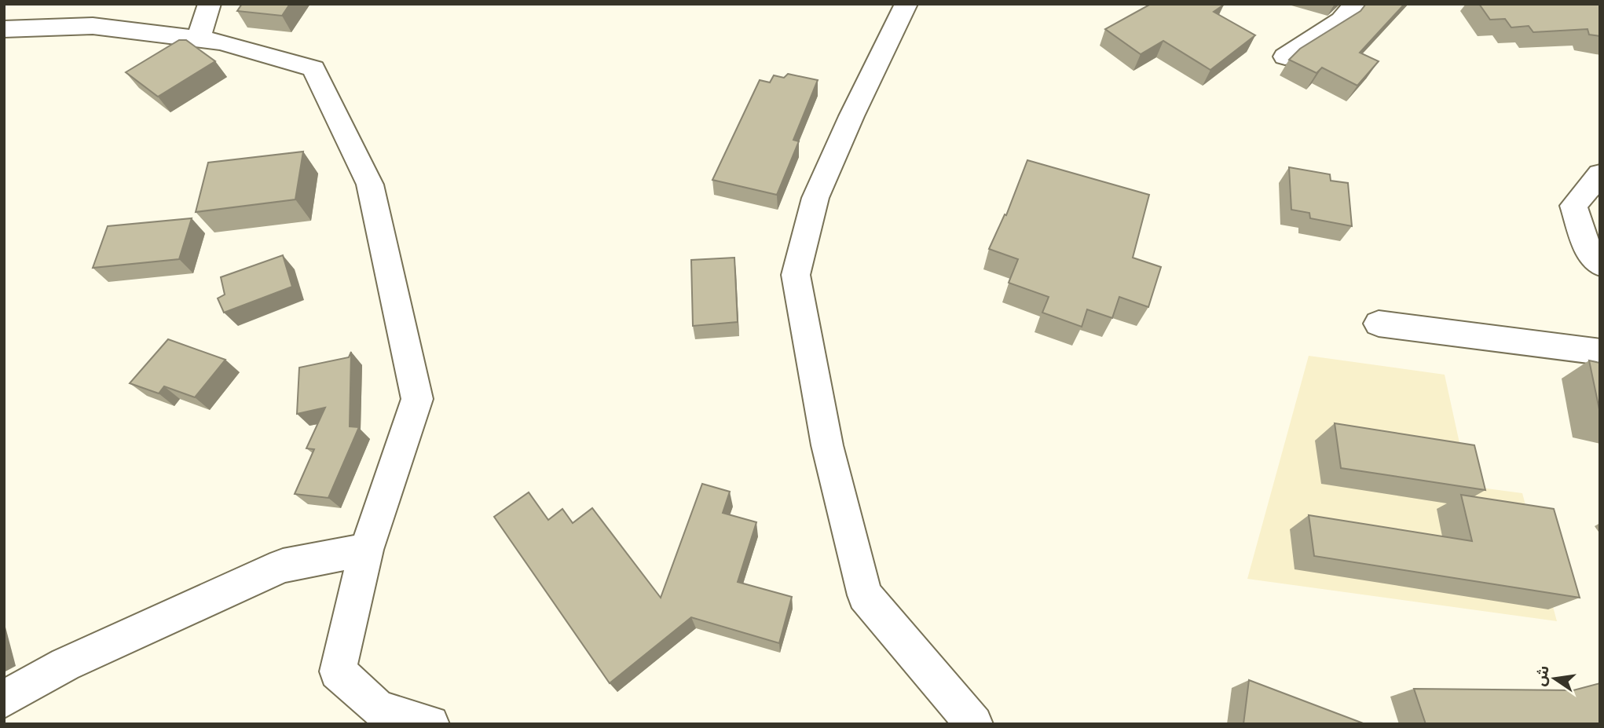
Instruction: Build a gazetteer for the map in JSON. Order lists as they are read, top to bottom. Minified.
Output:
{"north":"left"}
